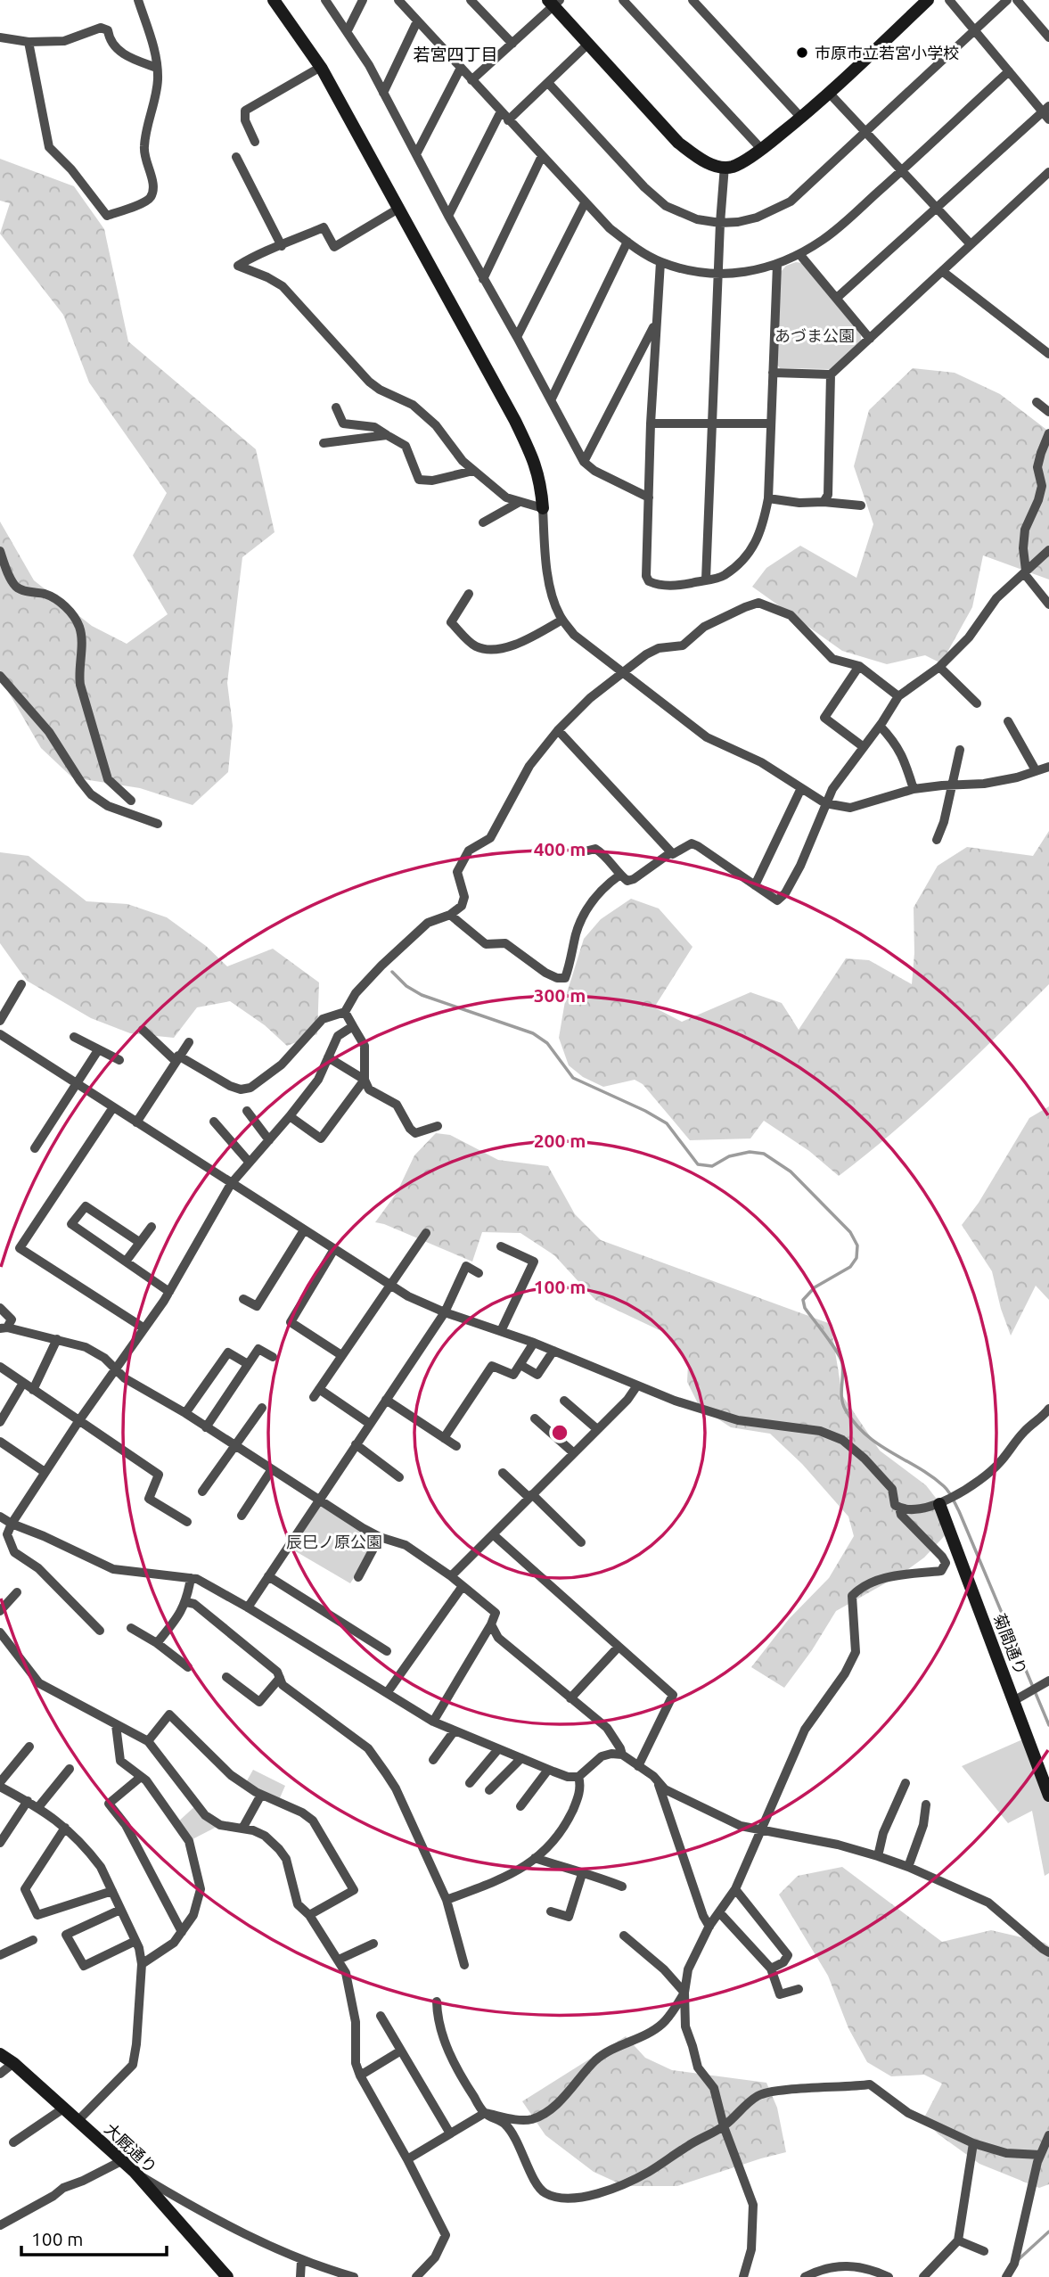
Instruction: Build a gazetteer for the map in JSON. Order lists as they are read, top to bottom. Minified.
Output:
{"streets":{"street":["菊間通り","大厩通り"]},"districts":["若宮四丁目"],"parks":["あづま公園","辰巳ノ原公園"],"places":["市原市立若宮小学校"],"scale_bar":"100 m","rings":["400 m","300 m","200 m","100 m"]}
